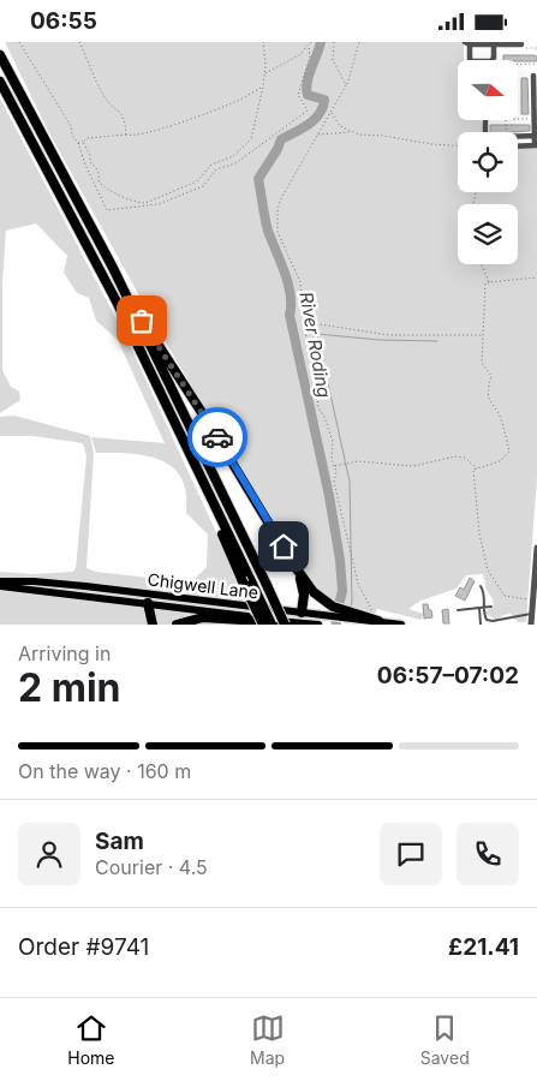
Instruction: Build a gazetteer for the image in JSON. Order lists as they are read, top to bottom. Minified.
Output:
{"streets":{"main road":["Chigwell Lane"]},"water":["River Roding"],"north":"right","page":{"status":"06:55","heading":["2 min","Arriving in","06:57–07:02"],"panel":["Sam","Courier · 4.5","Order #9741","£21.41"],"bar":"On the way · 160 m","tabs":["Home","Map","Saved"]}}
